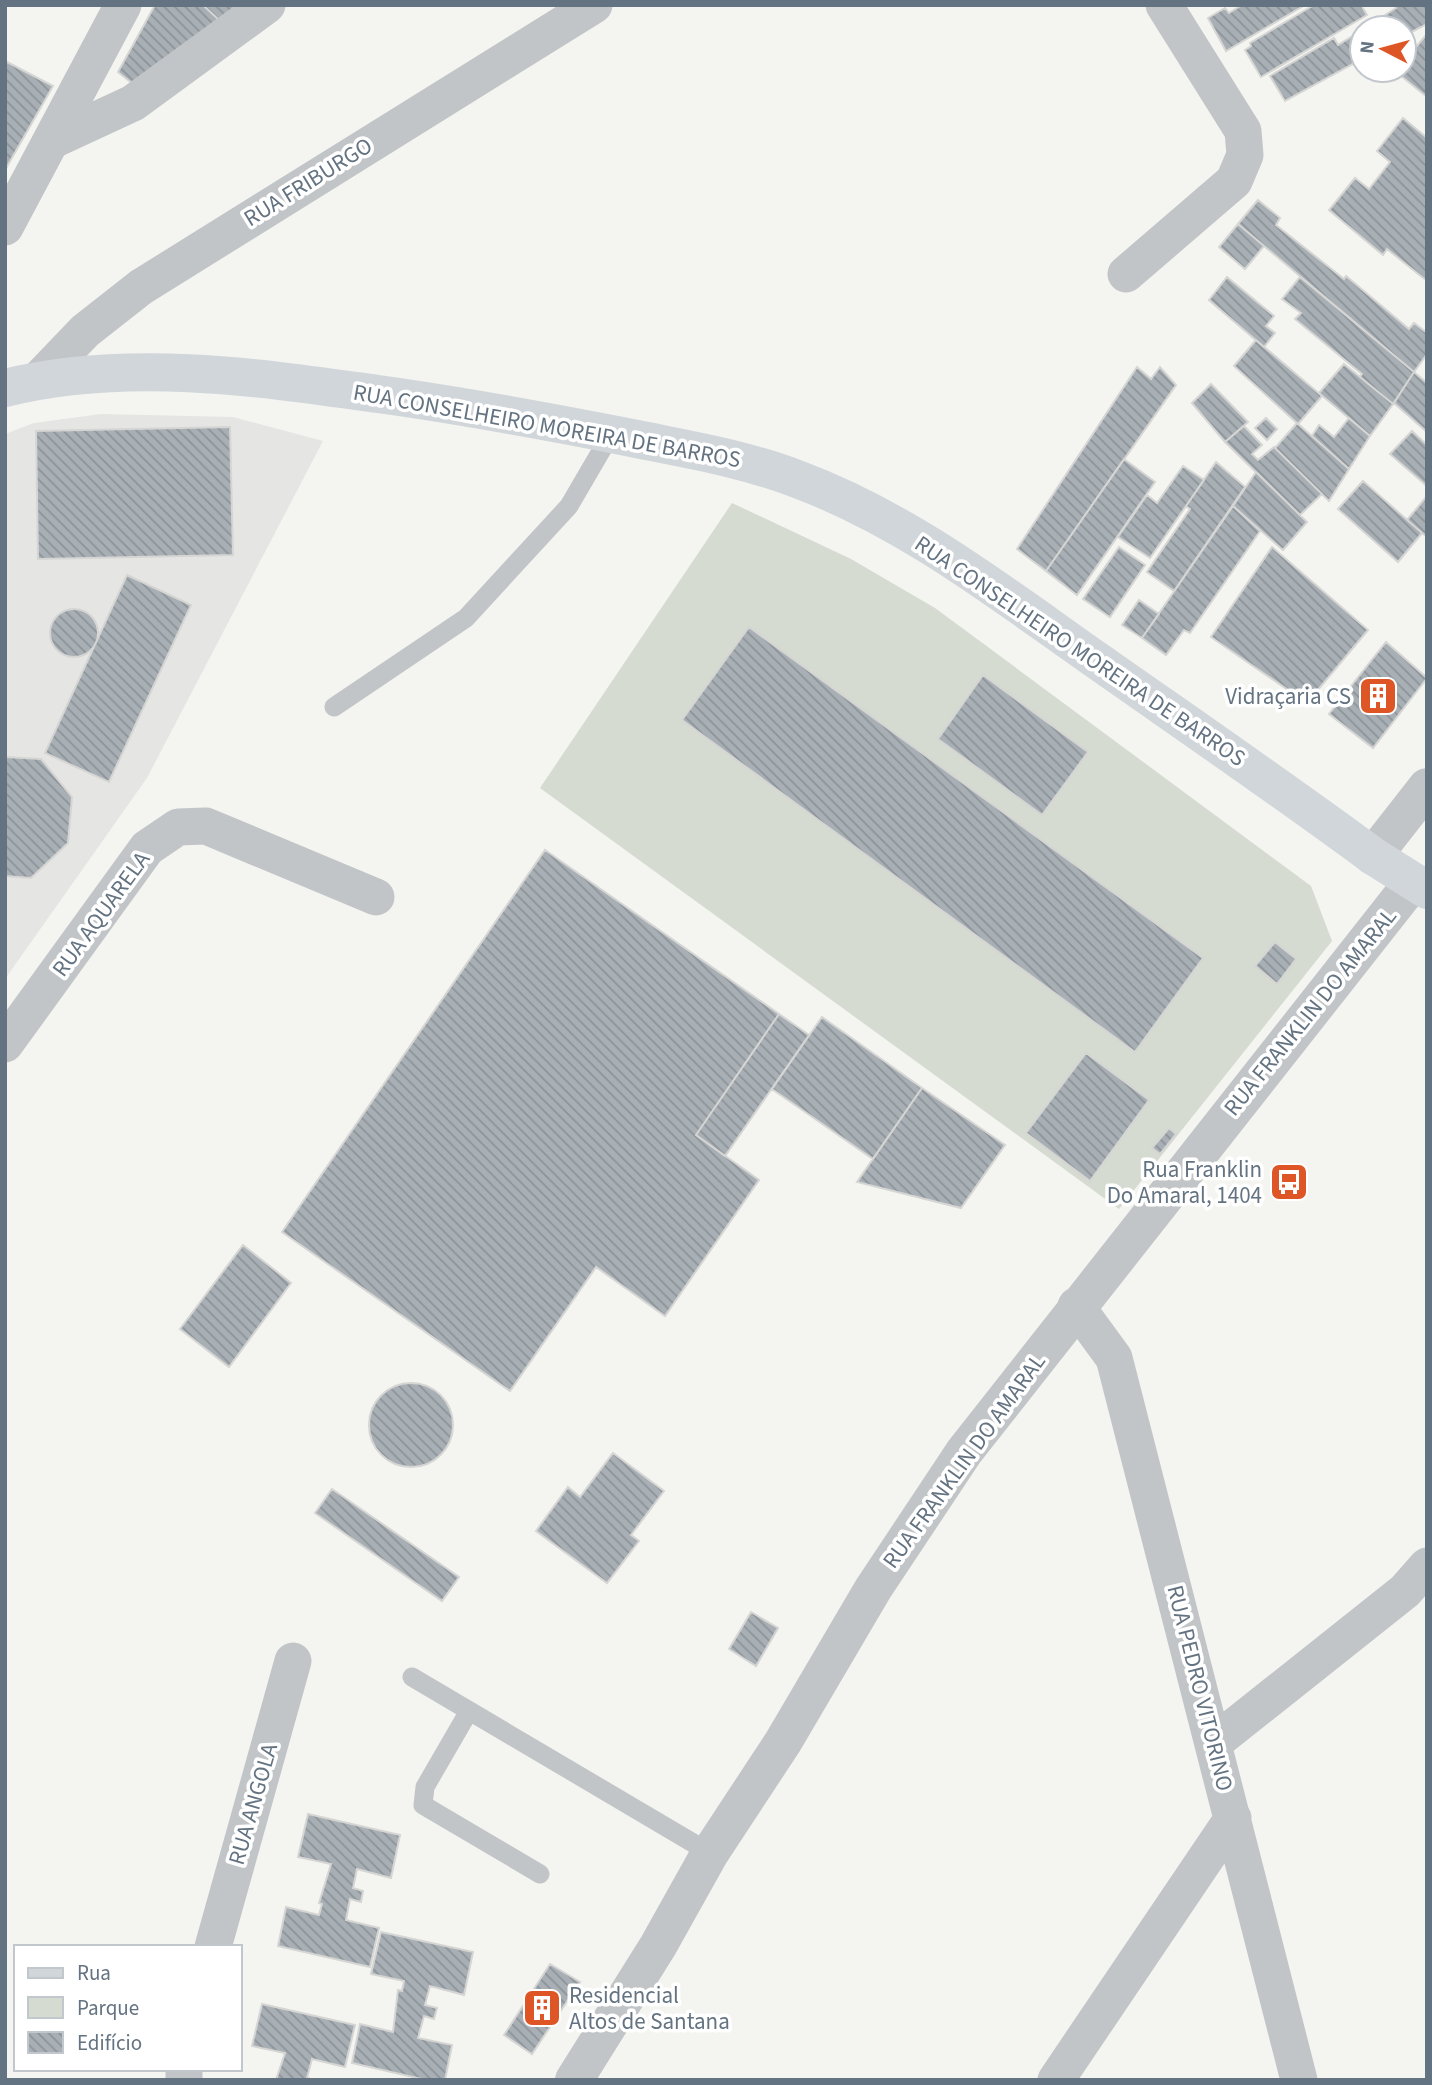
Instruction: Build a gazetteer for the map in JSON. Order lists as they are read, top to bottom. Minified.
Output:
{"streets":{"main road":["RUA CONSELHEIRO MOREIRA DE BARROS"],"street":["RUA FRIBURGO","RUA AQUARELA","RUA FRANKLIN DO AMARAL","RUA PEDRO VITORINO","RUA ANGOLA"]},"crossings":[["RUA FRIBURGO","RUA CONSELHEIRO MOREIRA DE BARROS"],["RUA CONSELHEIRO MOREIRA DE BARROS","RUA FRANKLIN DO AMARAL"],["RUA FRANKLIN DO AMARAL","RUA PEDRO VITORINO"]],"places":{"building":["Vidraçaria CS","Residencial Altos de Santana"],"bus stop":["Rua Franklin Do Amaral, 1404"]},"legend":["Rua","Parque","Edifício"],"north":"left"}
